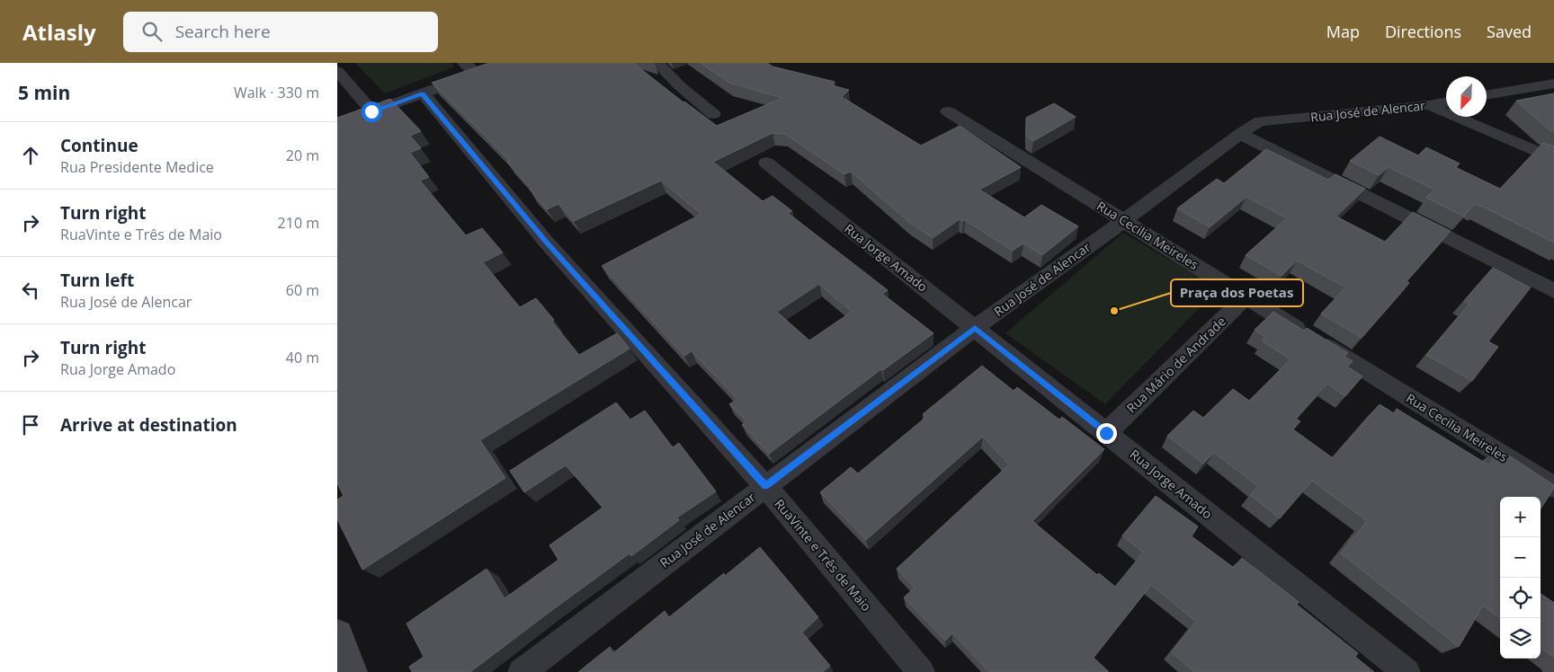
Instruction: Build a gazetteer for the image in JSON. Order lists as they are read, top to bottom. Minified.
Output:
{"streets":{"street":["Rua José de Alencar","Rua Cecilia Meireles","Rua Jorge Amado","Rua Mário de Andrade","RuaVinte e Três de Maio"]},"crossings":[["Rua José de Alencar","Rua Cecilia Meireles"],["Rua José de Alencar","Rua Jorge Amado"],["Rua José de Alencar","RuaVinte e Três de Maio"],["Rua Cecilia Meireles","Rua Mário de Andrade"],["Rua Jorge Amado","Rua Mário de Andrade"]],"places":["Praça dos Poetas"],"north":"bottom left","page":{"header":"Atlasly","search":"Search here","nav":["Map","Directions","Saved"],"heading":["5 min","Walk · 330 m"],"list":[["Continue","Rua Presidente Medice","20 m"],["Turn right","RuaVinte e Três de Maio","210 m"],["Turn left","Rua José de Alencar","60 m"],["Turn right","Rua Jorge Amado","40 m"],"Arrive at destination"],"map_buttons":["+","−"]}}
